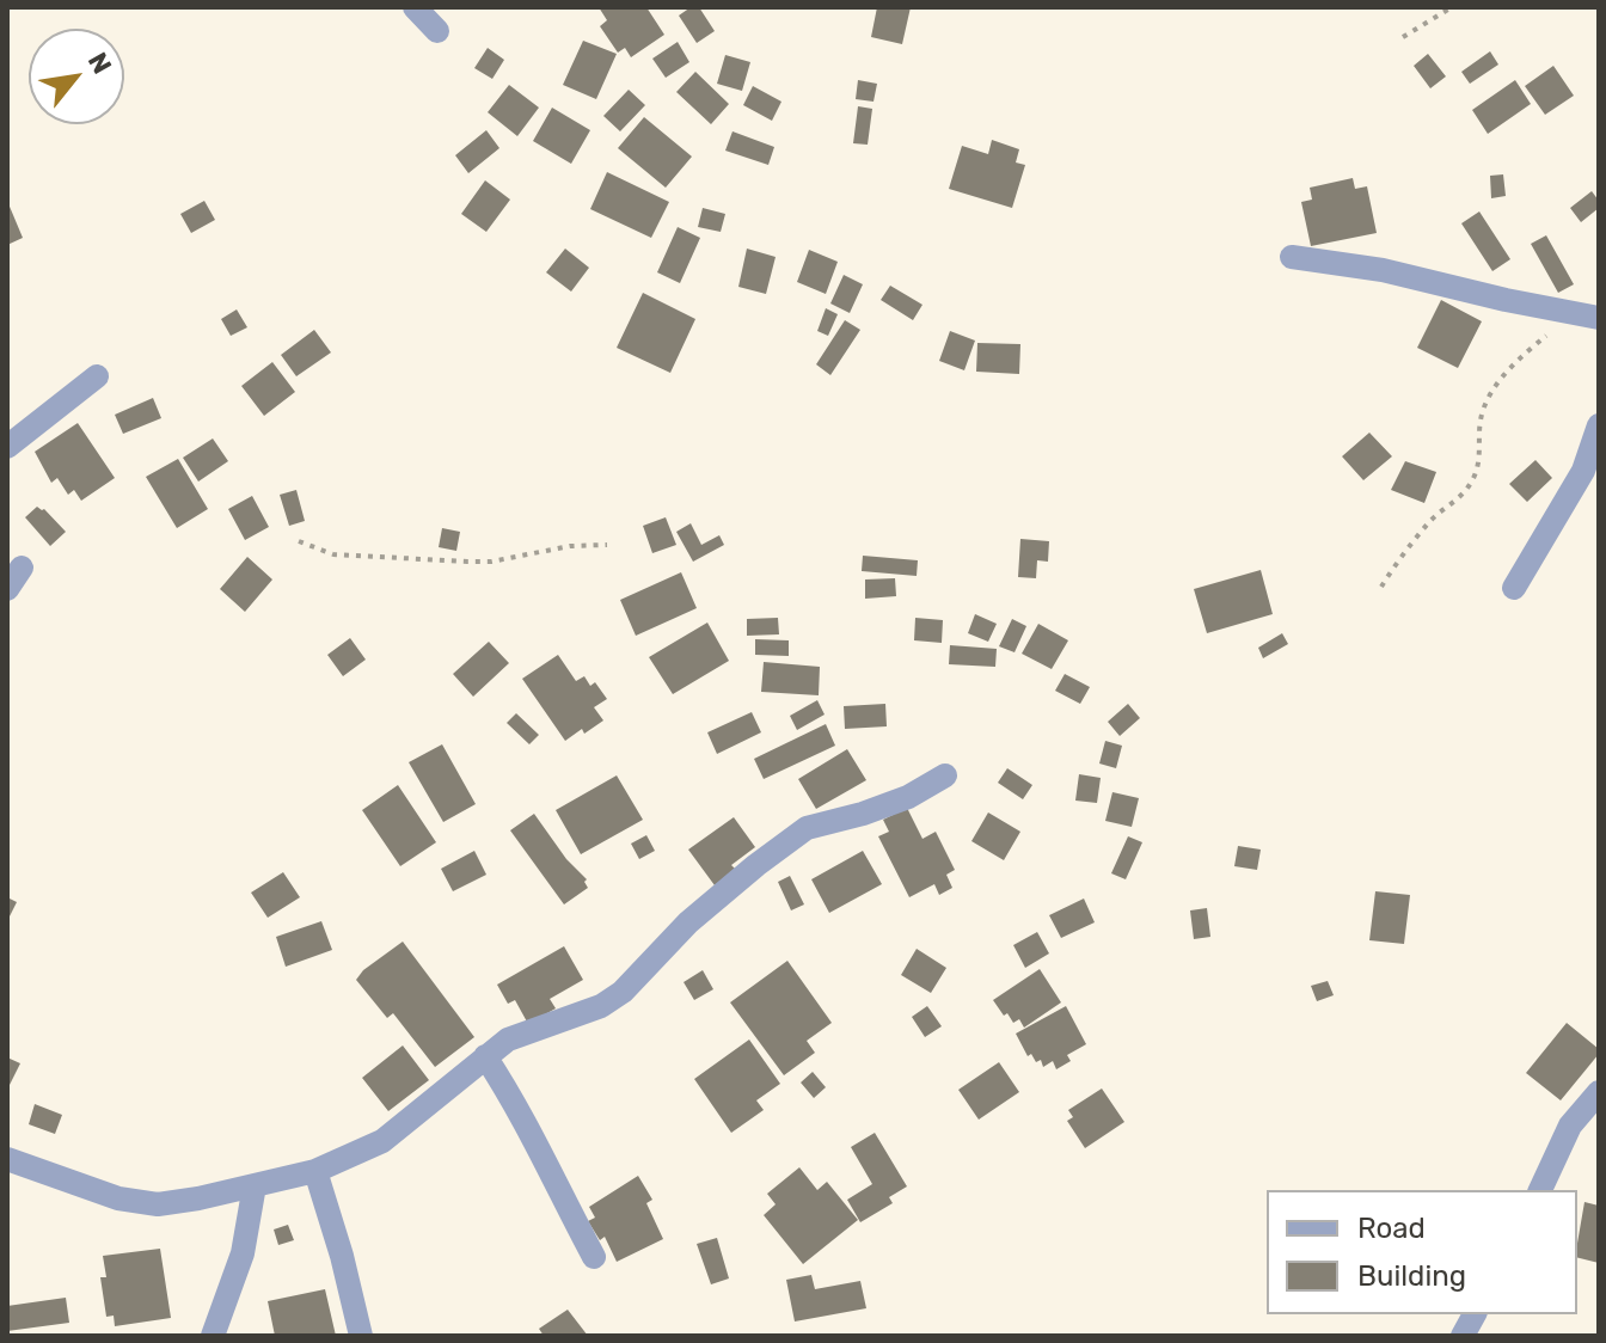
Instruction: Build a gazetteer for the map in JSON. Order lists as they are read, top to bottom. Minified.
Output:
{"legend":["Road","Building"],"north":"top right"}
